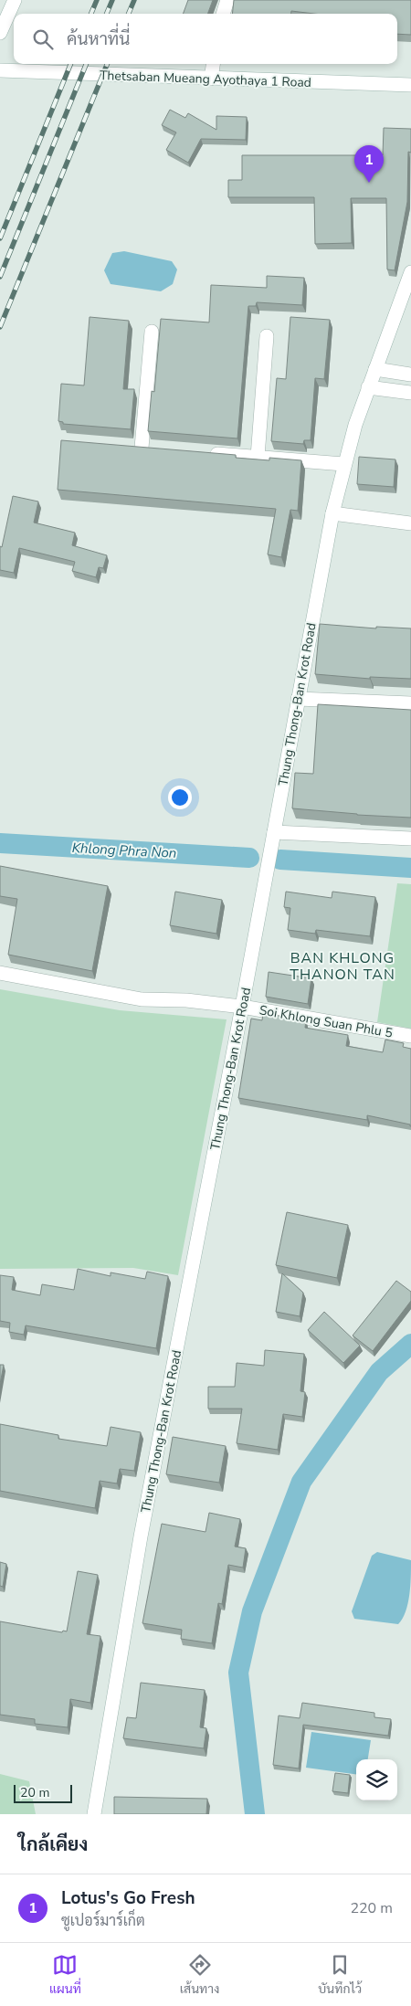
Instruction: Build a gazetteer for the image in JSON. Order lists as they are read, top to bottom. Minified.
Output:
{"streets":{"street":["Thetsaban Mueang Ayothaya 1 Road","Thung Thong-Ban Krot Road","Soi Khlong Suan Phlu 5"]},"crossings":[["Thung Thong-Ban Krot Road","Soi Khlong Suan Phlu 5"]],"districts":["BAN KHLONG THANON TAN"],"water":["Khlong Phra Non"],"scale_bar":"20 m","page":{"search":"ค้นหาที่นี่","pins":"1","scale":"20 m","heading":"ใกล้เคียง","list":[{"mark":"1","name":"Lotus's Go Fresh","note":"ซูเปอร์มาร์เก็ต","value":"220 m"}],"nav":["แผนที่","เส้นทาง","บันทึกไว้"]}}
